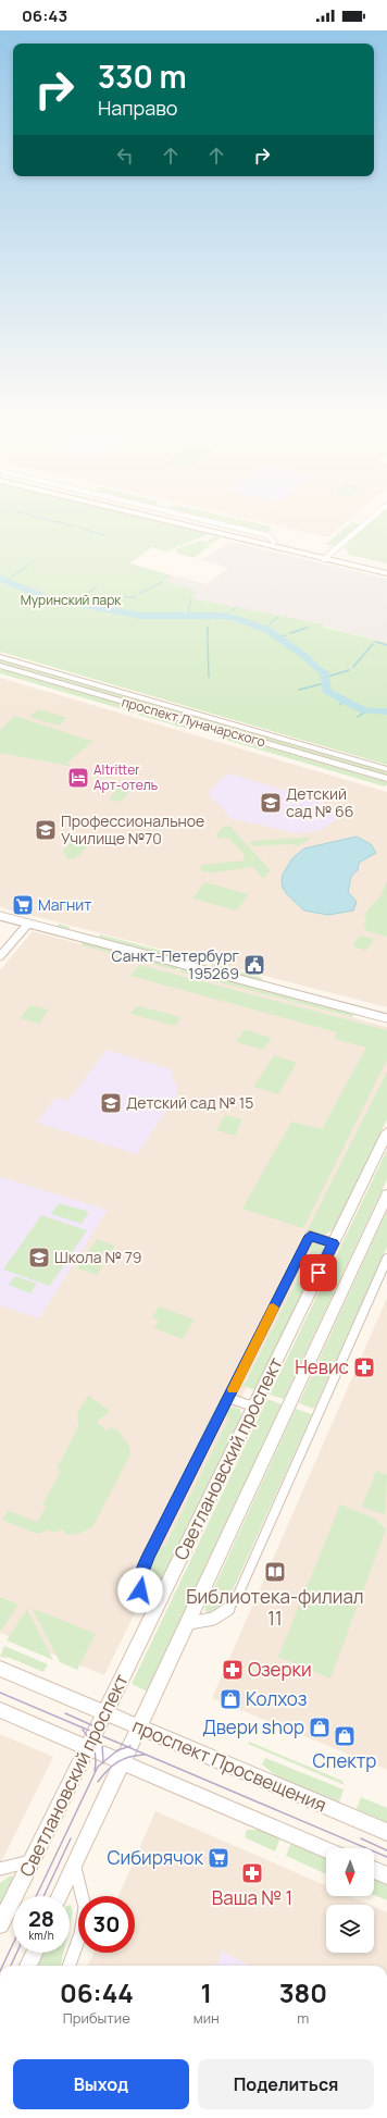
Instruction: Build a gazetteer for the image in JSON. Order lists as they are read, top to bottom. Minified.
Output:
{"streets":{"main road":["проспект Луначарского","Светлановский проспект","проспект Просвещения"]},"crossings":[["Светлановский проспект","проспект Просвещения"]],"parks":["Муринский парк"],"places":{"hotel":["Altritter Арт-отель"],"school or university":["Детский сад № 66","Профессиональное Училище №70","Детский сад № 15","Школа № 79"],"supermarket":["Магнит","Сибирячок"],"public building":["Санкт-Петербург 195269"],"pharmacy":["Невис","Озерки","Ваша № 1"],"library":["Библиотека-филиал 11"],"shop":["Колхоз","Двери shop","Спектр"]},"north":"bottom","page":{"status":"06:43","turn":["330 m","Направо"],"speed":"28 km/h","limit":"30","eta":["06:44","Прибытие","1","мин","380","m"],"buttons":["Выход","Поделиться"]}}
